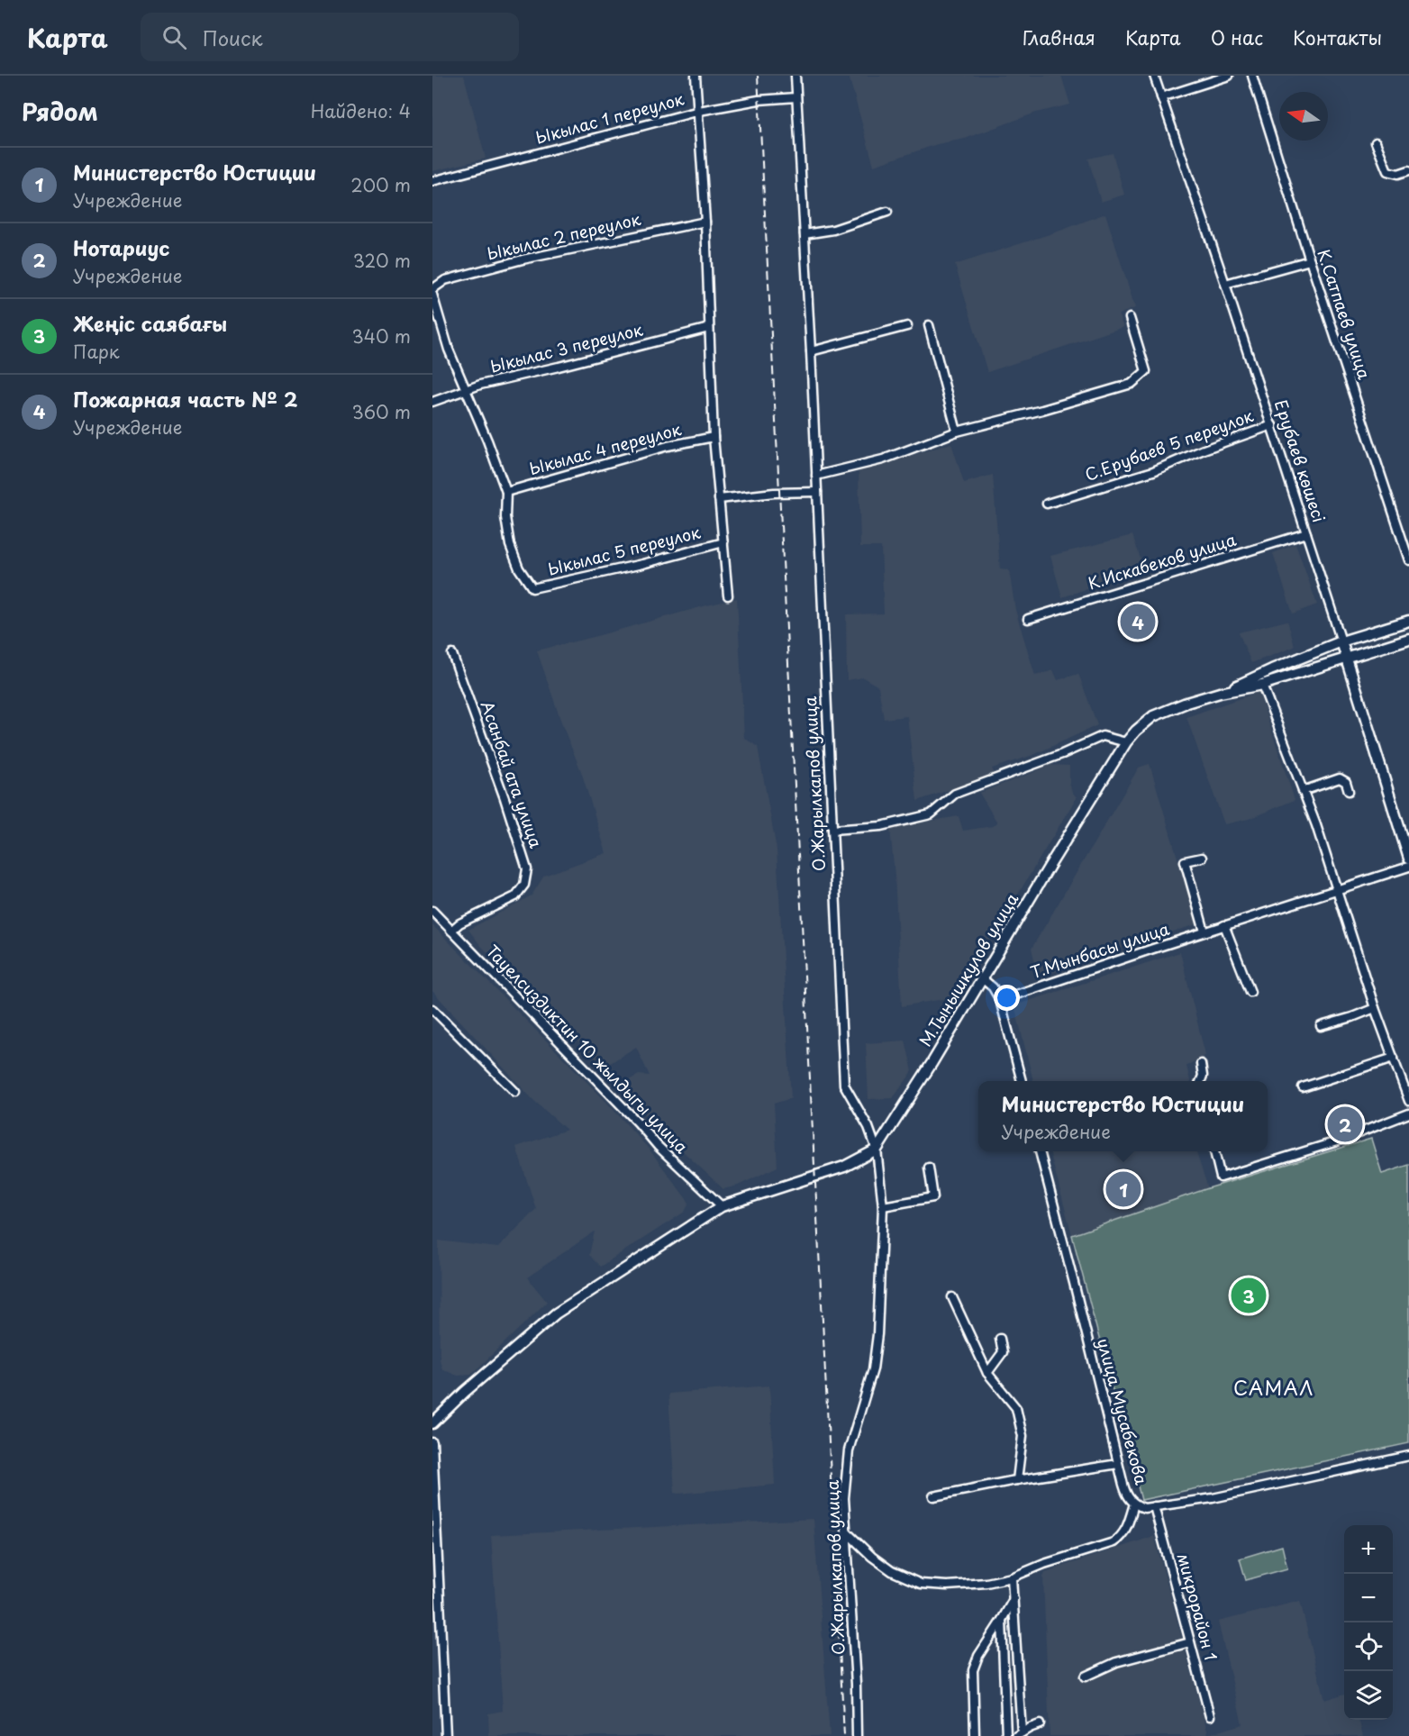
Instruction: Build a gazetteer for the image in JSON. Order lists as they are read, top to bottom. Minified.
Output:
{"streets":{"main road":["Ерубаев көшесі","М.Тынышкулов улица"],"street":["Ыкылас 1 переулок","Ыкылас 2 переулок","К.Сатпаев улица","Ыкылас 3 переулок","С.Ерубаев 5 переулок","Ыкылас 4 переулок","Ыкылас 5 переулок","К.Искабеков улица","Асанбай ата улица","О.Жарылкапов улица","Т.Мынбасы улица","Тауелсиздиктин 10 жылдыгы улица","улица Мусабекова","микрорайон 1"]},"crossings":[["Ыкылас 1 переулок","О.Жарылкапов улица"],["С.Ерубаев 5 переулок","Ерубаев көшесі"],["Ыкылас 4 переулок","Ыкылас 5 переулок"],["Ерубаев көшесі","К.Искабеков улица"],["Ерубаев көшесі","М.Тынышкулов улица"],["Асанбай ата улица","Тауелсиздиктин 10 жылдыгы улица"],["О.Жарылкапов улица","М.Тынышкулов улица"],["М.Тынышкулов улица","Тауелсиздиктин 10 жылдыгы улица"],["улица Мусабекова","микрорайон 1"]],"districts":["САМАЛ"],"north":"left","page":{"header":"Карта","search":"Поиск","nav":["Главная","Карта","О нас","Контакты"],"heading":["Рядом","Найдено: 4"],"list":[{"mark":"1","name":"Министерство Юстиции","note":"Учреждение","value":"200 m"},{"mark":"2","name":"Нотариус","note":"Учреждение","value":"320 m"},{"mark":"3","name":"Жеңіс саябағы","note":"Парк","value":"340 m"},{"mark":"4","name":"Пожарная часть № 2","note":"Учреждение","value":"360 m"}],"pins":["4","2","1","3"],"popup":["Министерство Юстиции","Учреждение"],"map_buttons":["+","−"]}}
